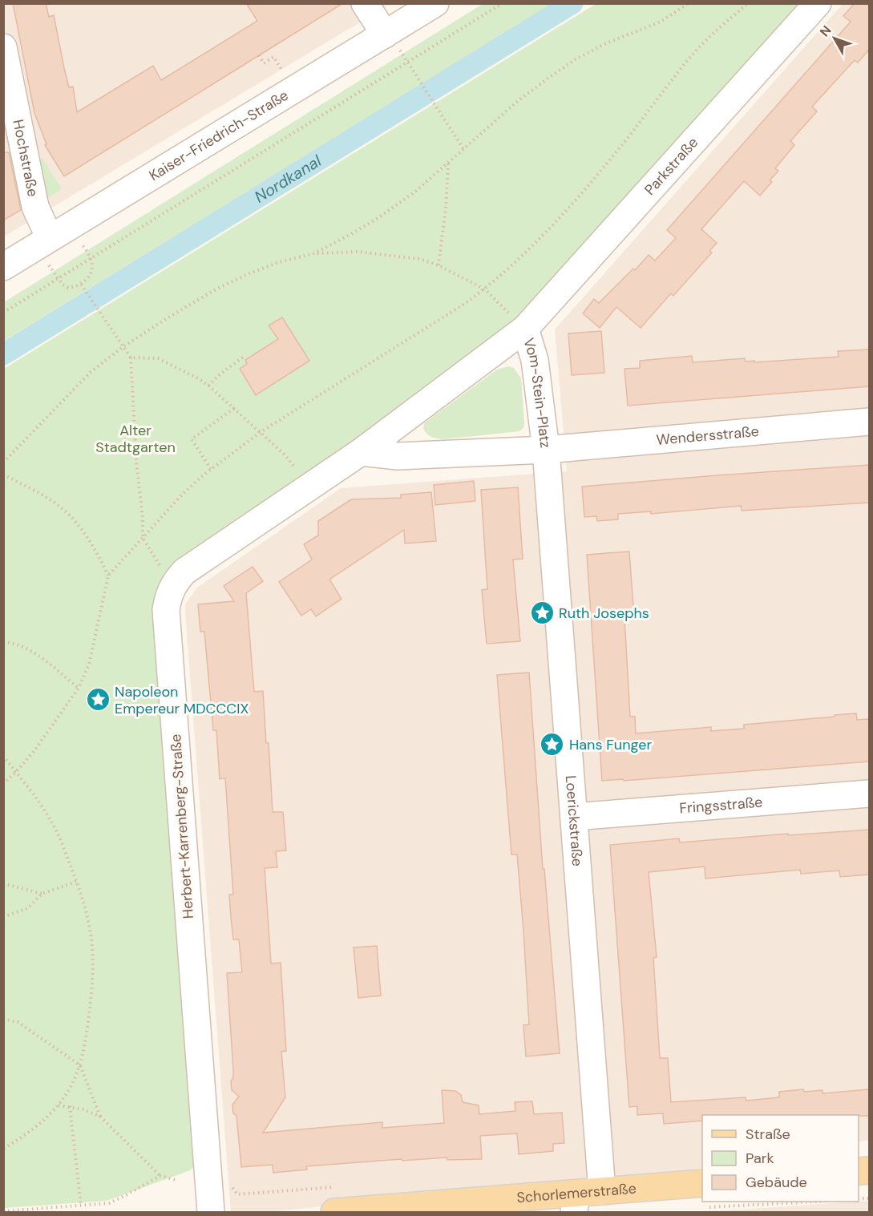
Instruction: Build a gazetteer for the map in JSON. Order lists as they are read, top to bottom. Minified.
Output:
{"streets":{"main road":["Schorlemerstraße"],"street":["Kaiser-Friedrich-Straße","Hochstraße","Parkstraße","Vom-Stein-Platz","Wendersstraße","Fringsstraße","Loerickstraße","Herbert-Karrenberg-Straße"]},"crossings":[["Kaiser-Friedrich-Straße","Hochstraße"],["Parkstraße","Vom-Stein-Platz"],["Vom-Stein-Platz","Wendersstraße"],["Vom-Stein-Platz","Loerickstraße"],["Vom-Stein-Platz","Herbert-Karrenberg-Straße"],["Wendersstraße","Loerickstraße"],["Fringsstraße","Loerickstraße"],["Loerickstraße","Schorlemerstraße"]],"water":["Nordkanal"],"parks":["Alter Stadtgarten"],"places":{"place":["Ruth Josephs","Napoleon Empereur MDCCCIX","Hans Funger"]},"legend":["Straße","Park","Gebäude"],"north":"top left"}
